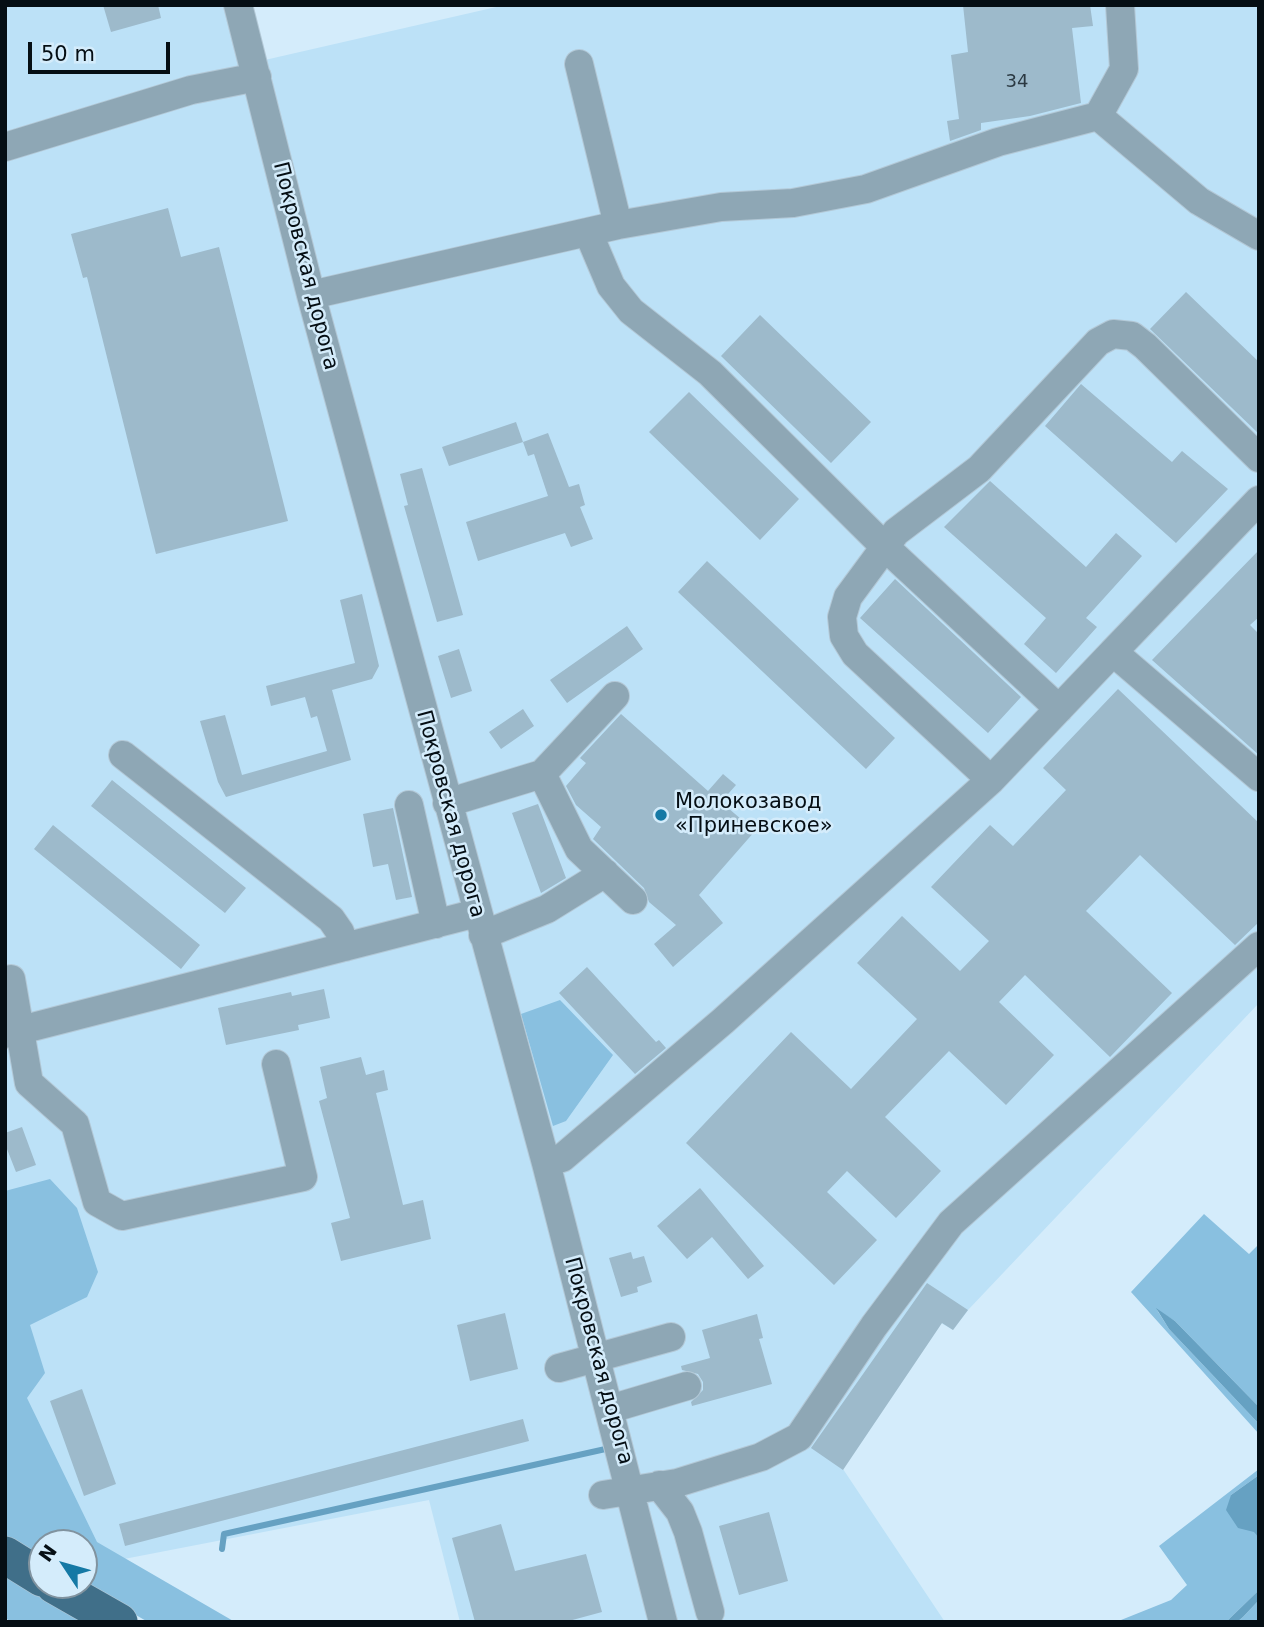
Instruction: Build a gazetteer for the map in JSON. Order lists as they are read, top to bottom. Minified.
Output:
{"streets":{"street":["Покровская дорога"]},"places":["Молокозавод «Приневское»"],"house_numbers":["34"],"scale_bar":"50 m","north":"top left"}
